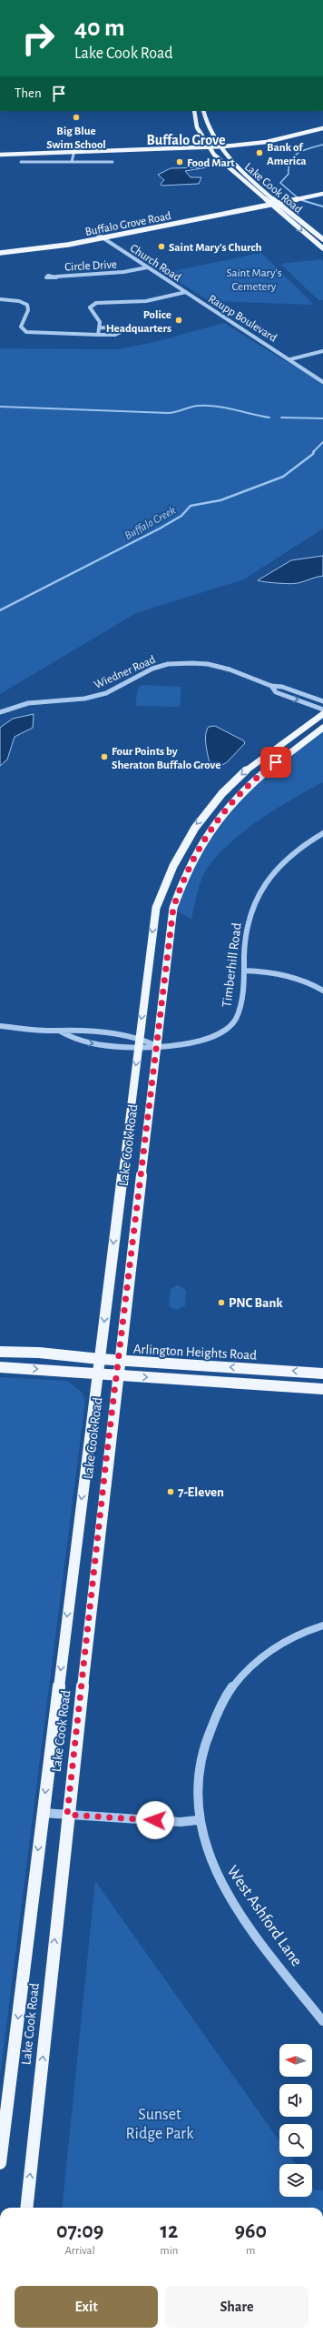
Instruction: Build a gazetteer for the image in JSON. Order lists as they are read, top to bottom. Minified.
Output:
{"streets":{"main road":["Lake Cook Road","Buffalo Grove Road","Arlington Heights Road"],"street":["Church Road","Circle Drive","Raupp Boulevard","Wiedner Road","Timberhill Road","West Ashford Lane"]},"crossings":[["Lake Cook Road","Timberhill Road"],["Lake Cook Road","Arlington Heights Road"],["Buffalo Grove Road","Church Road"],["Church Road","Circle Drive"],["Church Road","Raupp Boulevard"]],"districts":["Buffalo Grove"],"water":["Buffalo Creek"],"parks":["Saint Mary's Cemetery","Sunset Ridge Park"],"places":["Big Blue Swim School","Bank of America","Food Mart","Saint Mary's Church","Police Headquarters","Four Points by Sheraton Buffalo Grove","PNC Bank","7-Eleven"],"north":"left","page":{"turn":["40 m","Lake Cook Road"],"then":"Then","eta":["07:09","Arrival","12","min","960","m"],"buttons":["Exit","Share"]}}
